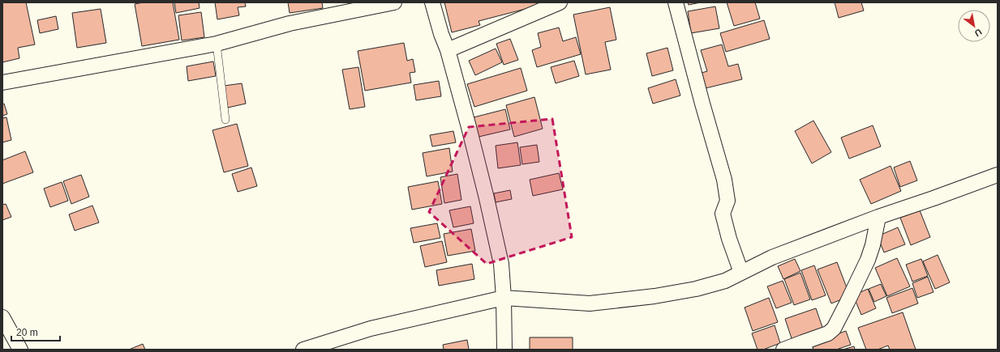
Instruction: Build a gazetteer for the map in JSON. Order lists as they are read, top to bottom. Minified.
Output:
{"scale_bar":"20 m","north":"bottom right"}
